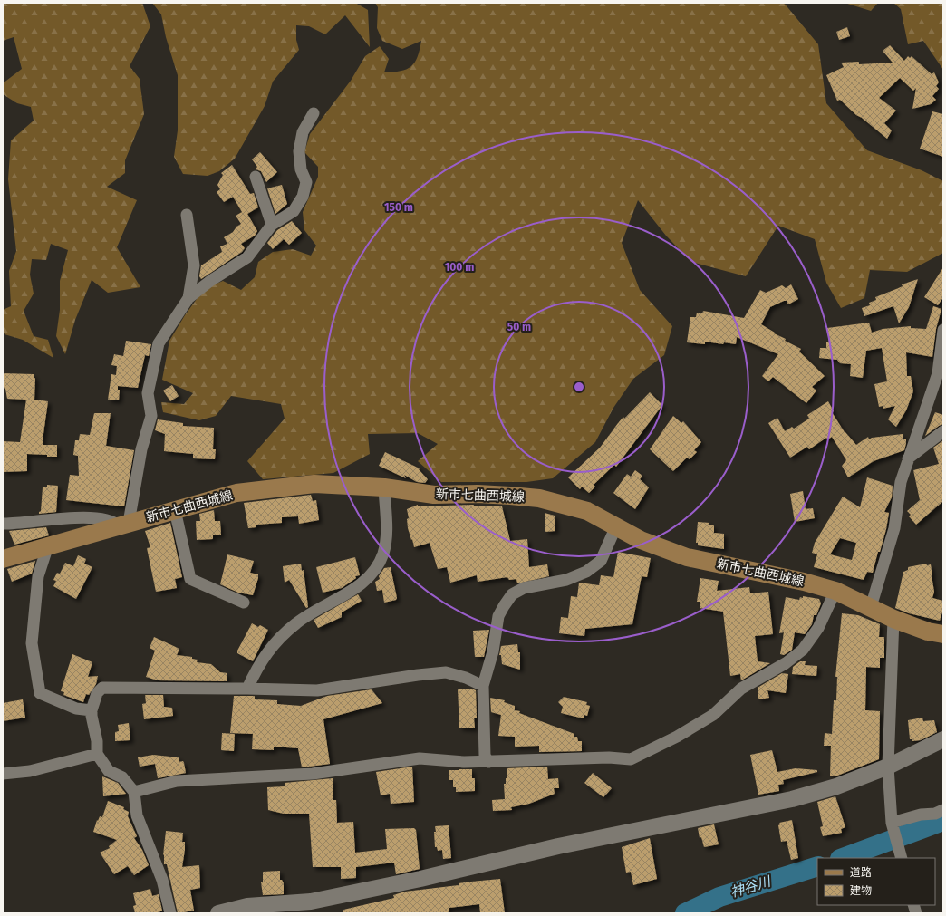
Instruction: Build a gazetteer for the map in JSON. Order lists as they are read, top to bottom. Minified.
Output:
{"streets":{"main road":["新市七曲西城線"]},"water":["神谷川"],"legend":["道路","建物"],"rings":["150 m","100 m","50 m"]}
